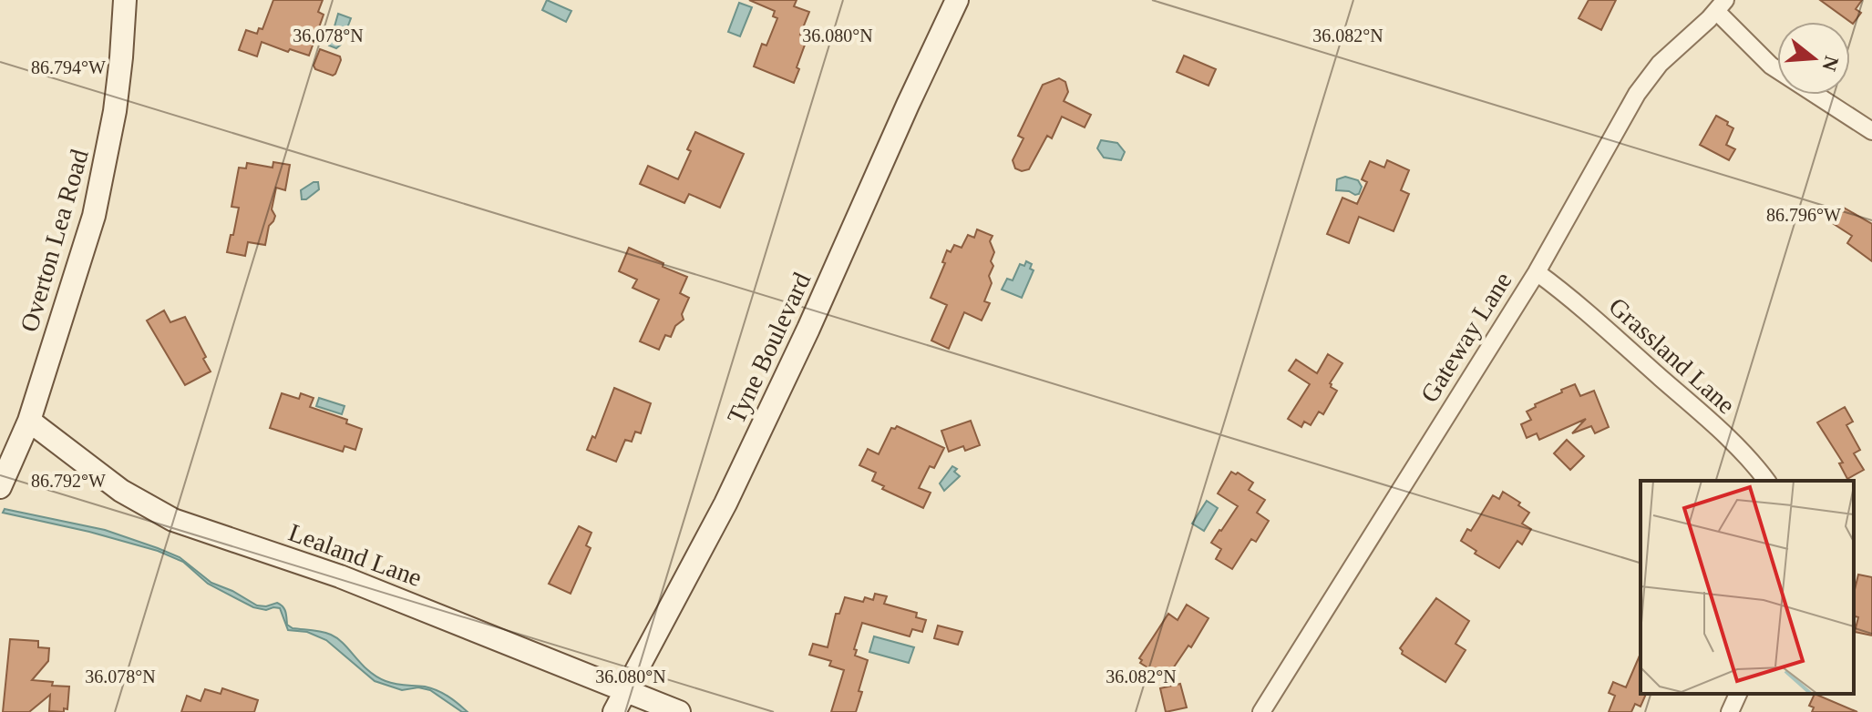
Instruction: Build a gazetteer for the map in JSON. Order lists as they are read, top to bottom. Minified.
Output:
{"streets":{"street":["Overton Lea Road","Gateway Lane","Tyne Boulevard","Grassland Lane","Lealand Lane"]},"crossings":[["Overton Lea Road","Lealand Lane"],["Gateway Lane","Grassland Lane"],["Tyne Boulevard","Lealand Lane"]],"north":"right","coordinates":["36.078°N","36.080°N","36.082°N","86.794°W","86.796°W","86.792°W"]}
